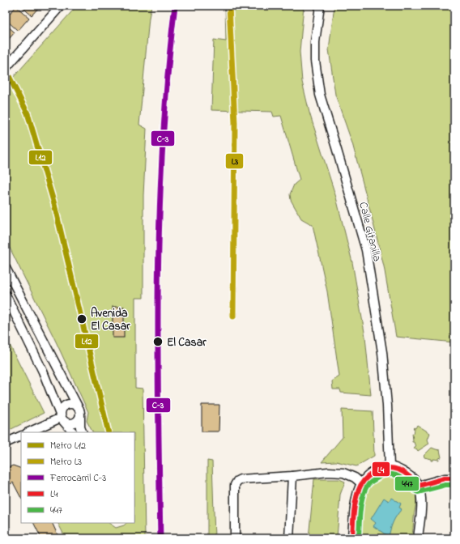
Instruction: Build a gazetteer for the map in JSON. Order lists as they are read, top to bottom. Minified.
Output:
{"streets":{"street":["Calle Gitanilla"]},"places":["Avenida El Casar","El Casar"],"lines":["metro line L3","rail line C-3","metro line L12","transit line L4","transit line 447"],"legend":["Metro L12","Metro L3","Ferrocarril C-3","L4","447"]}
